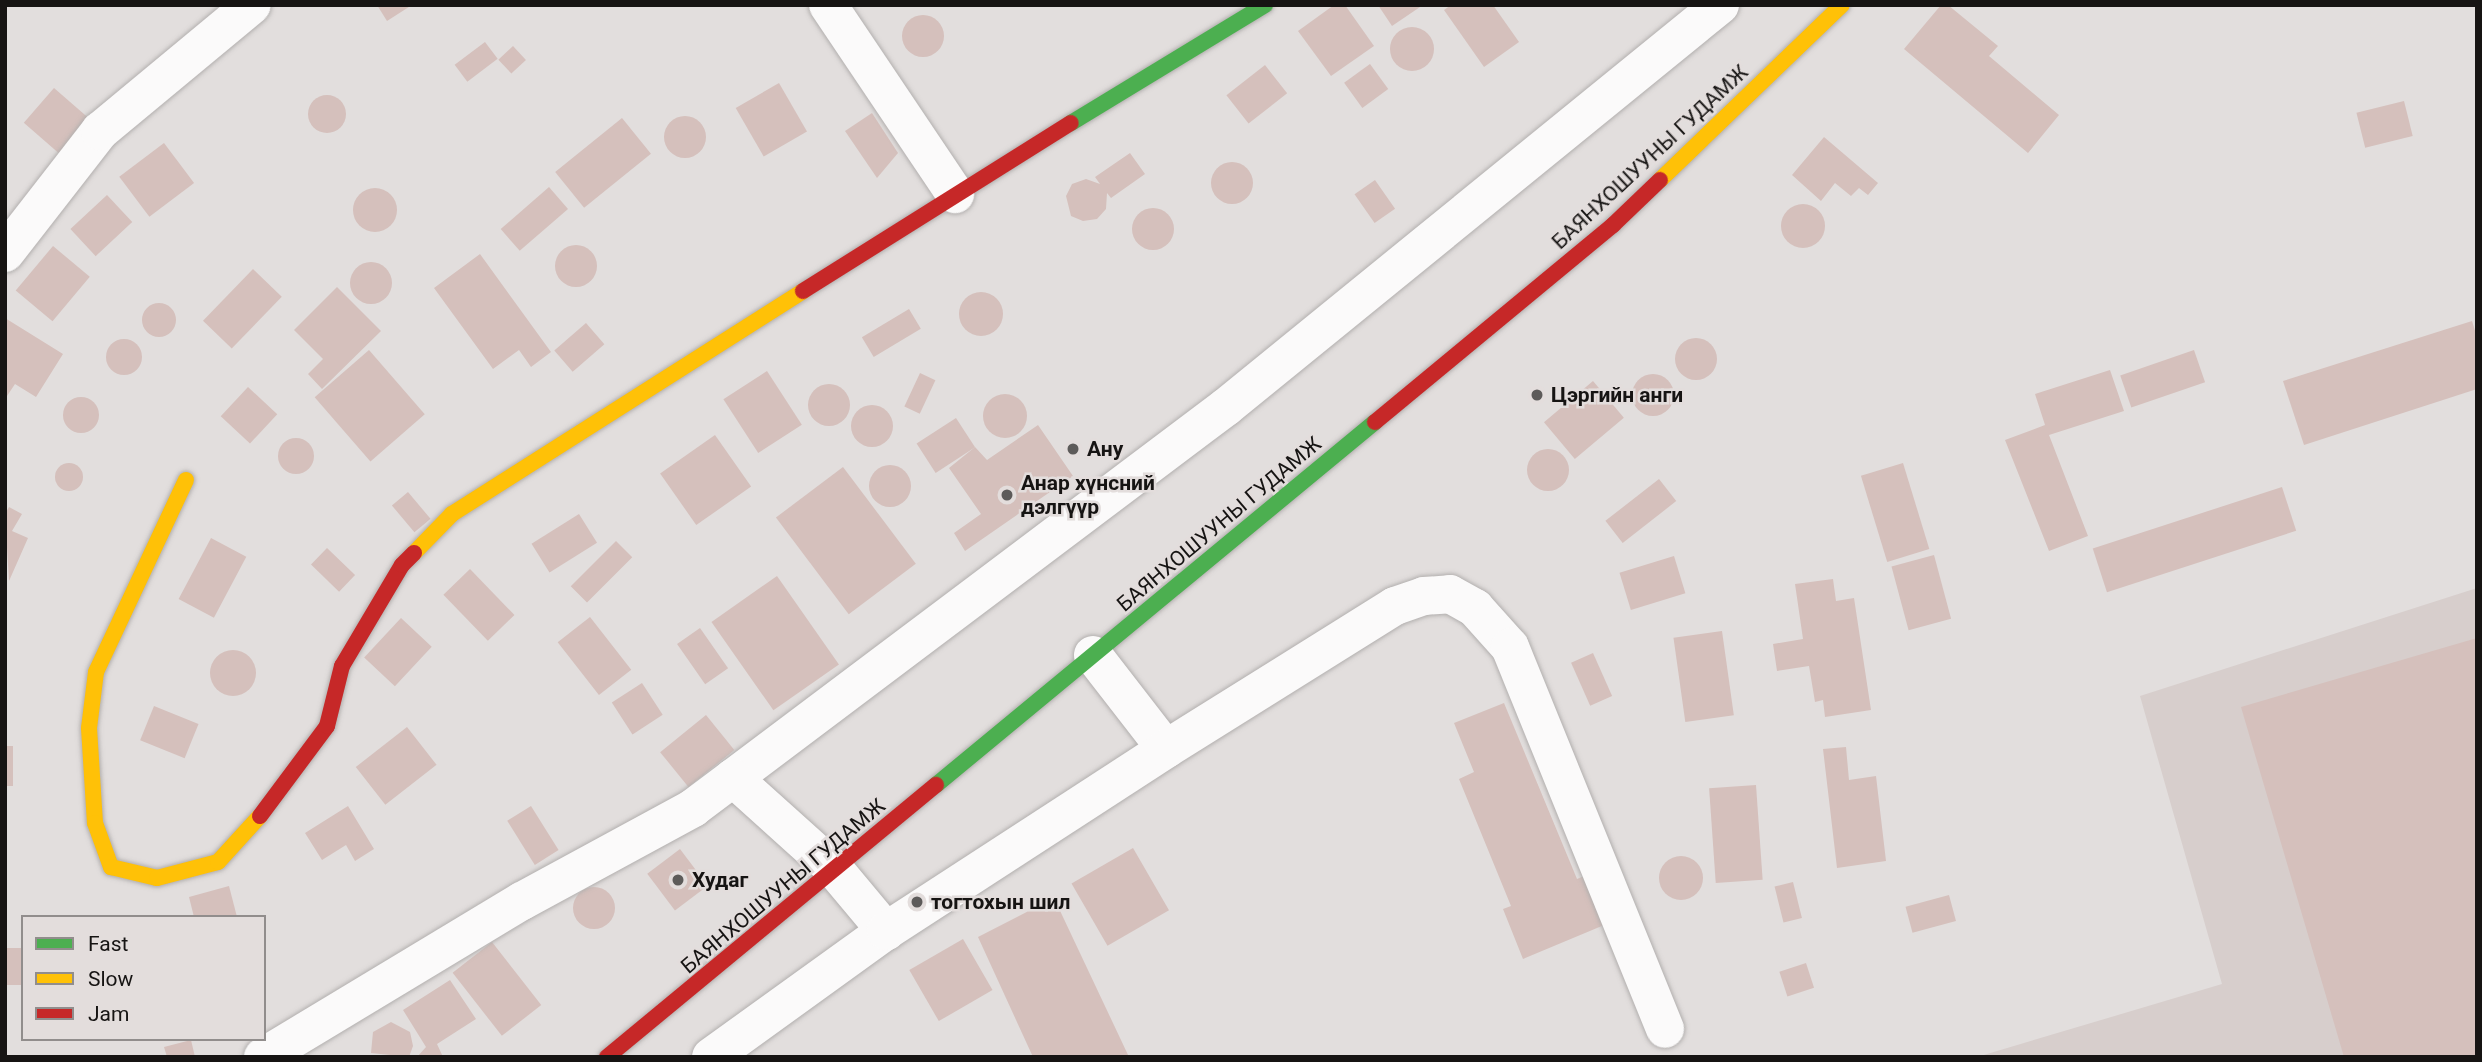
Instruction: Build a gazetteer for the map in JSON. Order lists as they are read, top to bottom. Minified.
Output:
{"streets":{"street":["БАЯНХОШУУНЫ ГУДАМЖ"]},"places":["Цэргийн анги","Ану","Анар хүнсний дэлгүүр","Худаг","тогтохын шил"],"legend":["Fast","Slow","Jam"]}
